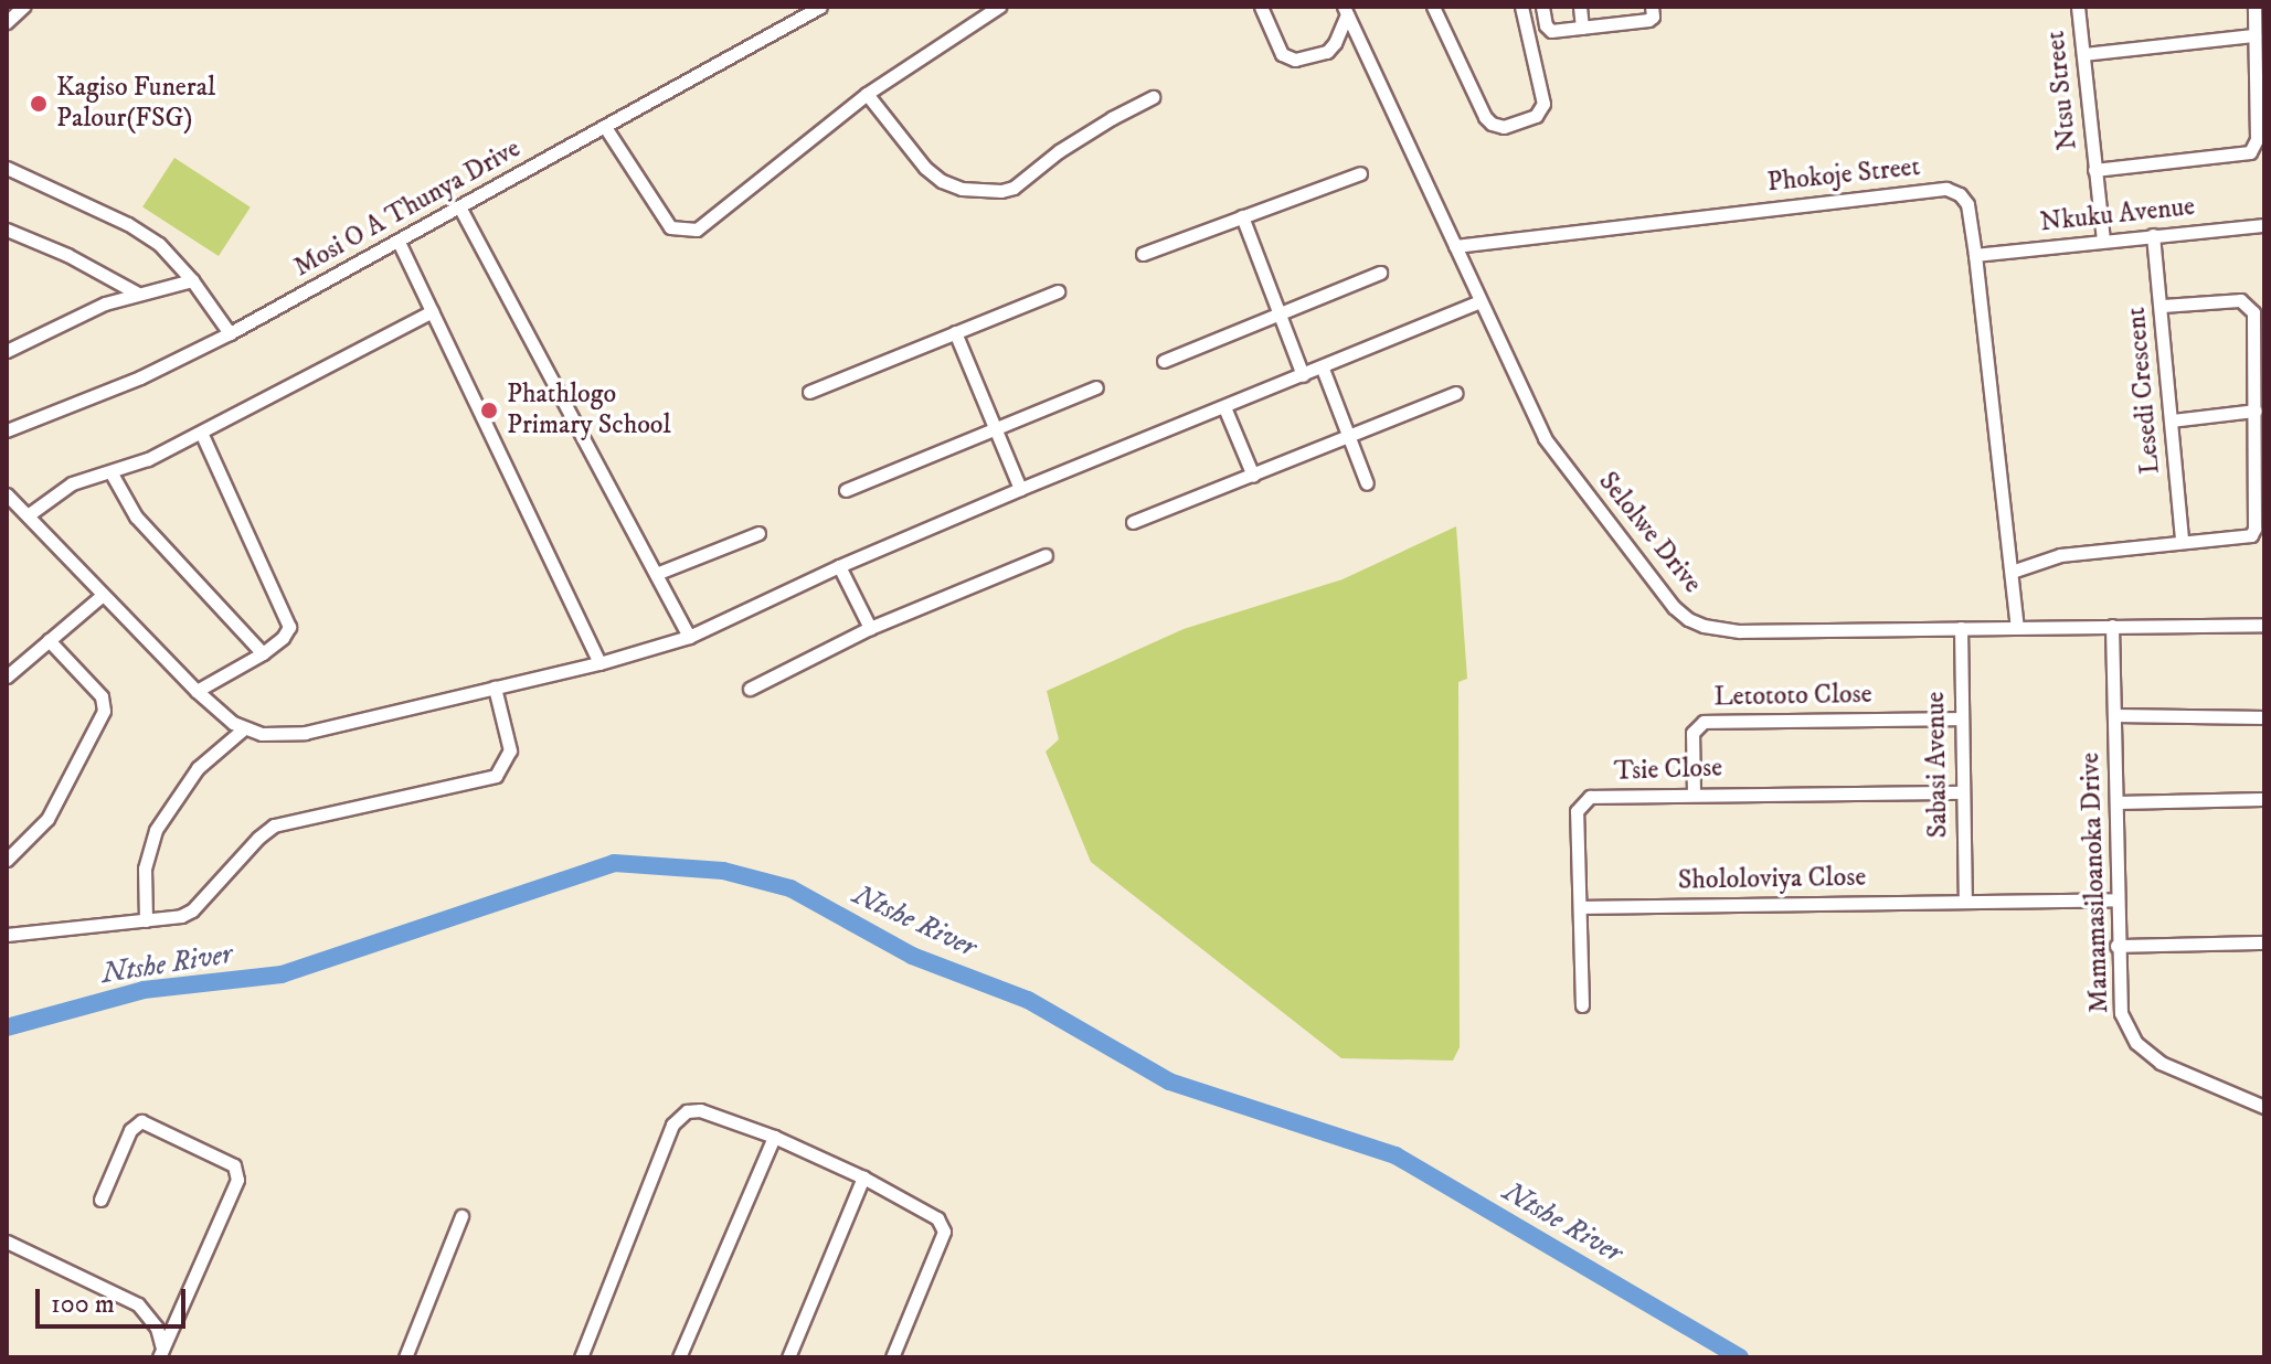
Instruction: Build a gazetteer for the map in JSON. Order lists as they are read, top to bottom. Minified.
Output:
{"streets":{"street":["Ntsu Street","Phokoje Street","Mosi O A Thunya Drive","Nkuku Avenue","Lesedi Crescent","Selolwe Drive","Letototo Close","Sabasi Avenue","Tsie Close","Shololoviya Close","Mamamasiloanoka Drive"]},"crossings":[["Ntsu Street","Nkuku Avenue"],["Phokoje Street","Nkuku Avenue"],["Phokoje Street","Selolwe Drive"],["Nkuku Avenue","Lesedi Crescent"],["Selolwe Drive","Sabasi Avenue"],["Selolwe Drive","Mamamasiloanoka Drive"],["Letototo Close","Sabasi Avenue"],["Letototo Close","Tsie Close"],["Sabasi Avenue","Tsie Close"],["Sabasi Avenue","Shololoviya Close"],["Tsie Close","Shololoviya Close"],["Shololoviya Close","Mamamasiloanoka Drive"]],"water":["Ntshe River"],"places":["Kagiso Funeral Palour(FSG)","Phathlogo Primary School"],"scale_bar":"100 m"}
